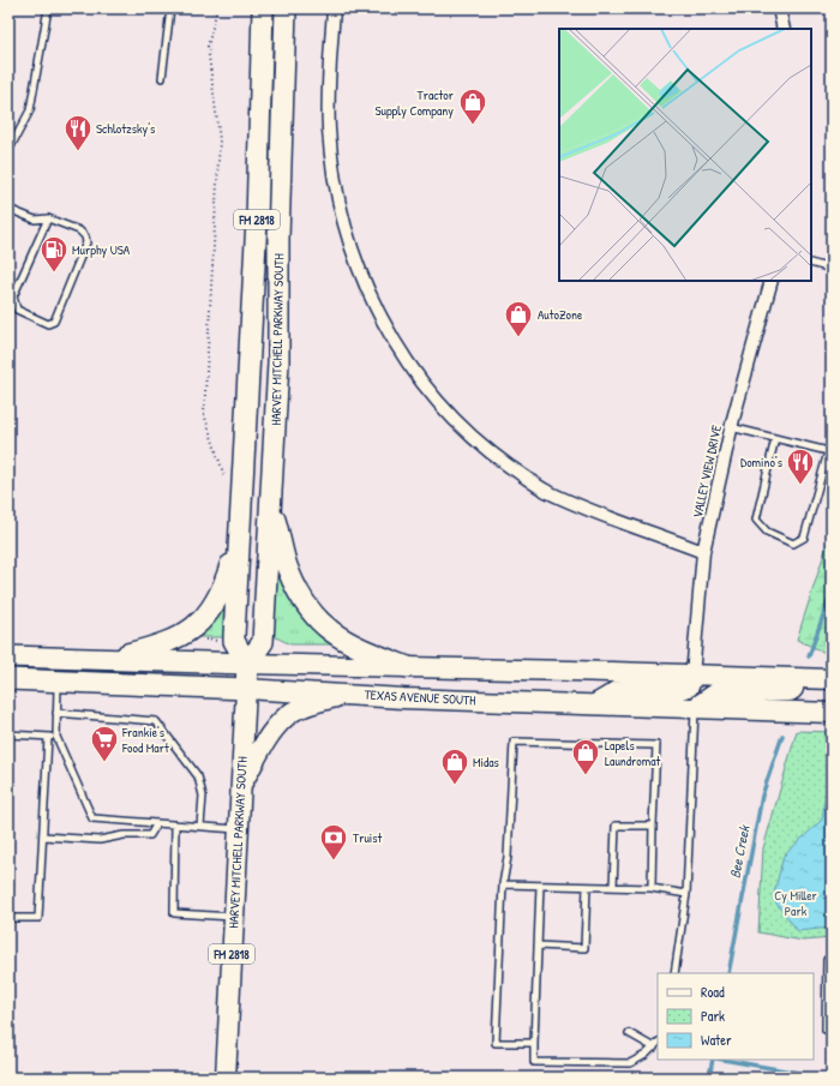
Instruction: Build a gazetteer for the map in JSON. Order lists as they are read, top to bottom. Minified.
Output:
{"streets":{"highway":["FM 2818","HARVEY MITCHELL PARKWAY SOUTH","TEXAS AVENUE SOUTH"],"street":["VALLEY VIEW DRIVE"]},"crossings":[["HARVEY MITCHELL PARKWAY SOUTH","TEXAS AVENUE SOUTH"],["VALLEY VIEW DRIVE","TEXAS AVENUE SOUTH"]],"water":["Bee Creek"],"parks":["Cy Miller Park"],"places":{"shop":["Tractor Supply Company","AutoZone","Lapels Laundromat","Midas"],"restaurant":["Schlotzsky's","Domino's"],"fuel station":["Murphy USA"],"supermarket":["Frankie's Food Mart"],"bank":["Truist"]},"legend":["Road","Park","Water"]}
